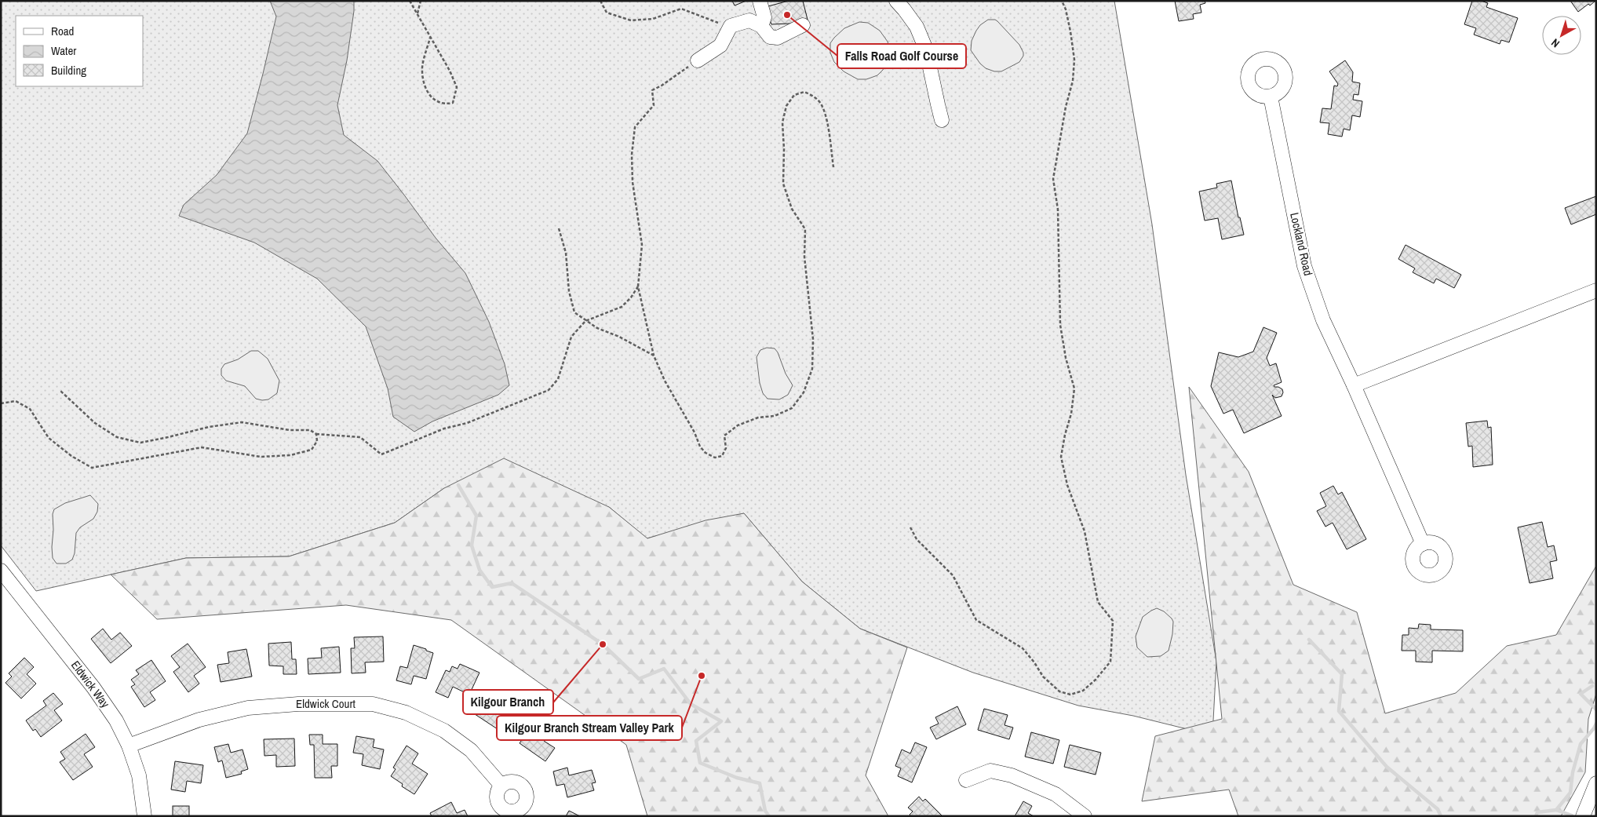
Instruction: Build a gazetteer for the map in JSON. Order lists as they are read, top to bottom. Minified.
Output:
{"streets":{"street":["Lockland Road","Eldwick Way","Eldwick Court"]},"crossings":[["Eldwick Way","Eldwick Court"]],"places":["Falls Road Golf Course","Kilgour Branch","Kilgour Branch Stream Valley Park"],"legend":["Road","Water","Building"],"north":"bottom left"}
